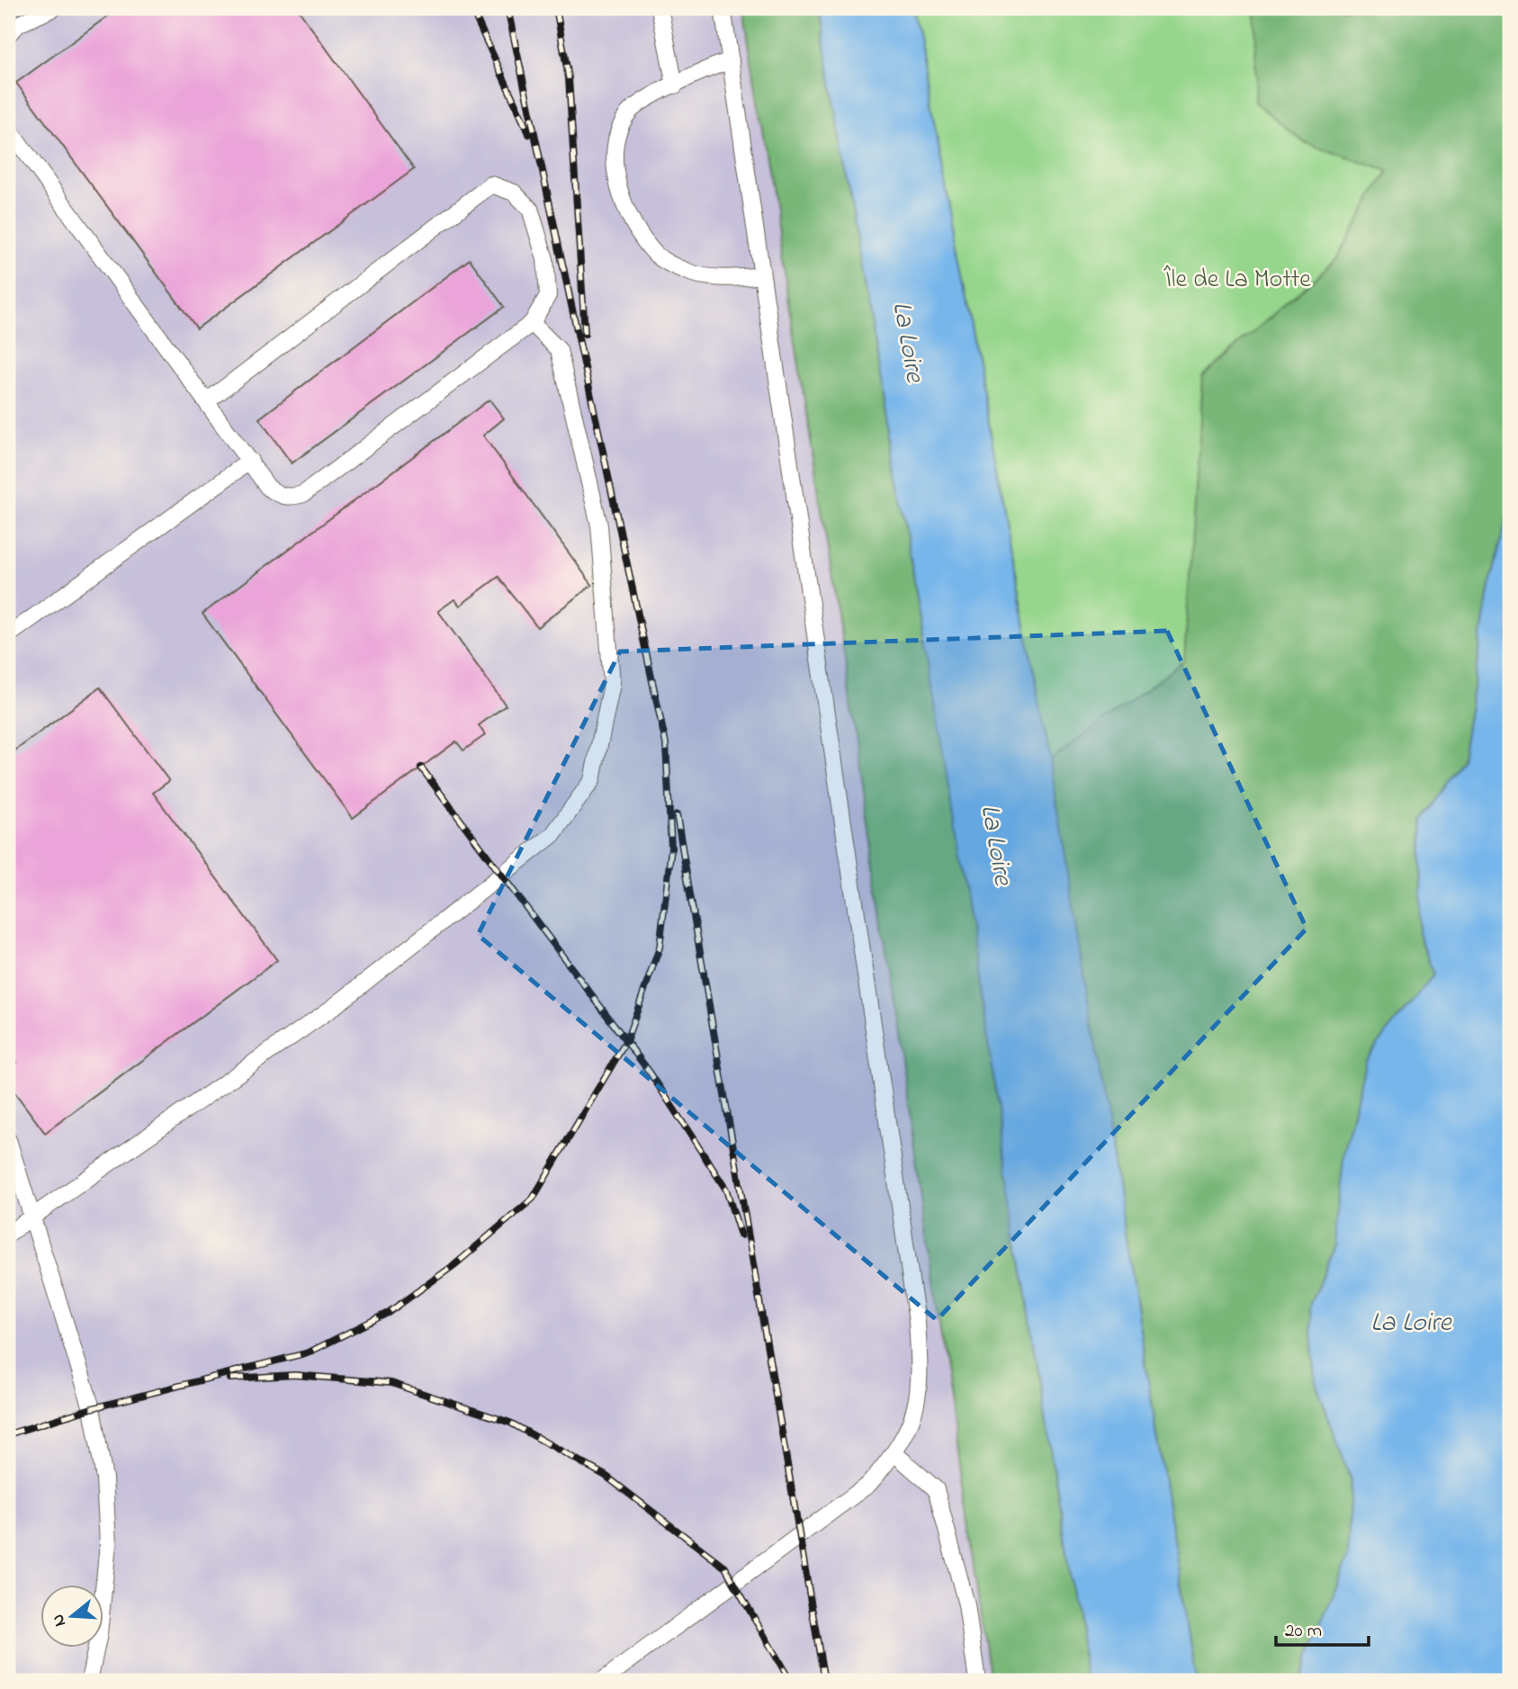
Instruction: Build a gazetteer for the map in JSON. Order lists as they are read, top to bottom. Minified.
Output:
{"water":["La Loire"],"parks":["Île de La Motte"],"scale_bar":"20 m","north":"left"}
